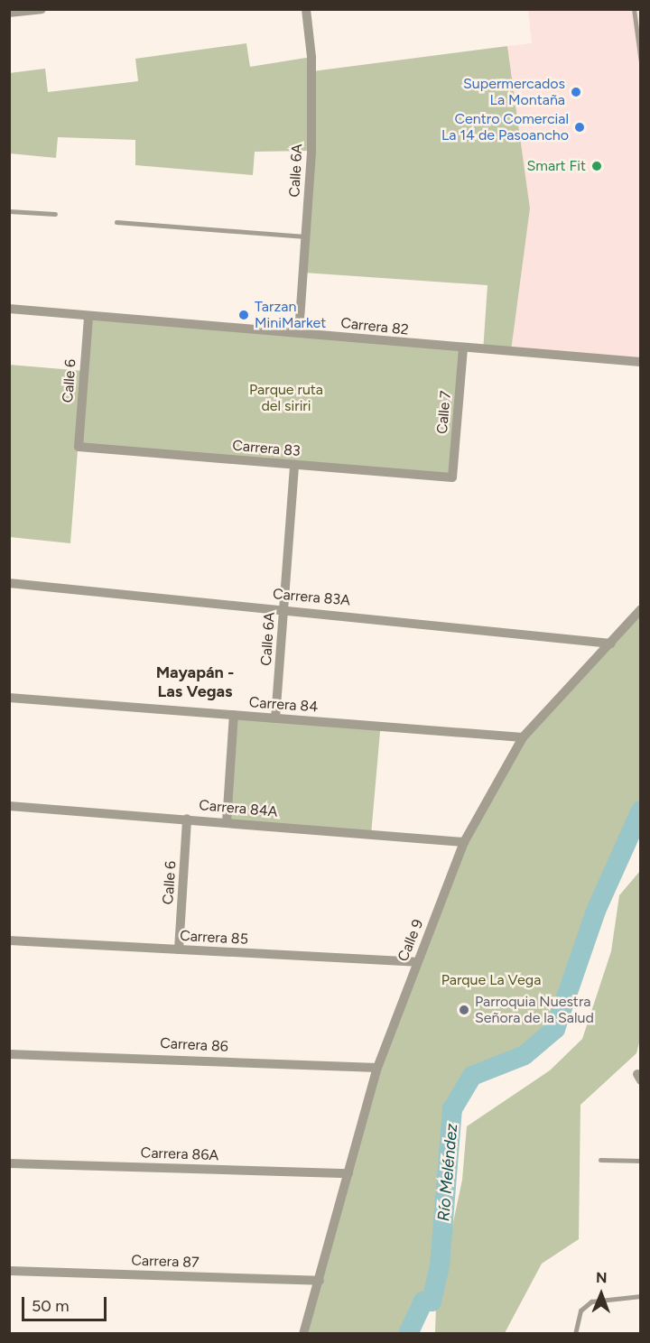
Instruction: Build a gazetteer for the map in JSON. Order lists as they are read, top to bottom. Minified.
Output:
{"streets":{"street":["Calle 6A","Carrera 82","Calle 6","Calle 7","Carrera 83","Carrera 83A","Carrera 84","Carrera 84A","Carrera 85","Calle 9","Carrera 86","Carrera 86A","Carrera 87"]},"crossings":[["Calle 6A","Carrera 82"],["Calle 6A","Carrera 83"],["Calle 6A","Carrera 83A"],["Calle 6A","Carrera 84"],["Carrera 82","Calle 6"],["Carrera 82","Calle 7"],["Calle 6","Carrera 83"],["Calle 6","Carrera 84A"],["Calle 6","Carrera 85"],["Calle 7","Carrera 83"],["Carrera 83A","Calle 9"],["Carrera 84","Calle 9"],["Carrera 84A","Calle 9"],["Carrera 85","Calle 9"],["Calle 9","Carrera 86"],["Calle 9","Carrera 86A"],["Calle 9","Carrera 87"]],"districts":["Mayapán - Las Vegas"],"water":["Río Meléndez"],"parks":["Parque ruta del siriri","Parque La Vega"],"places":["Supermercados La Montaña","Centro Comercial La 14 de Pasoancho","Smart Fit","Tarzan MiniMarket","Parroquia Nuestra Señora de la Salud"],"scale_bar":"50 m","north":"top"}
